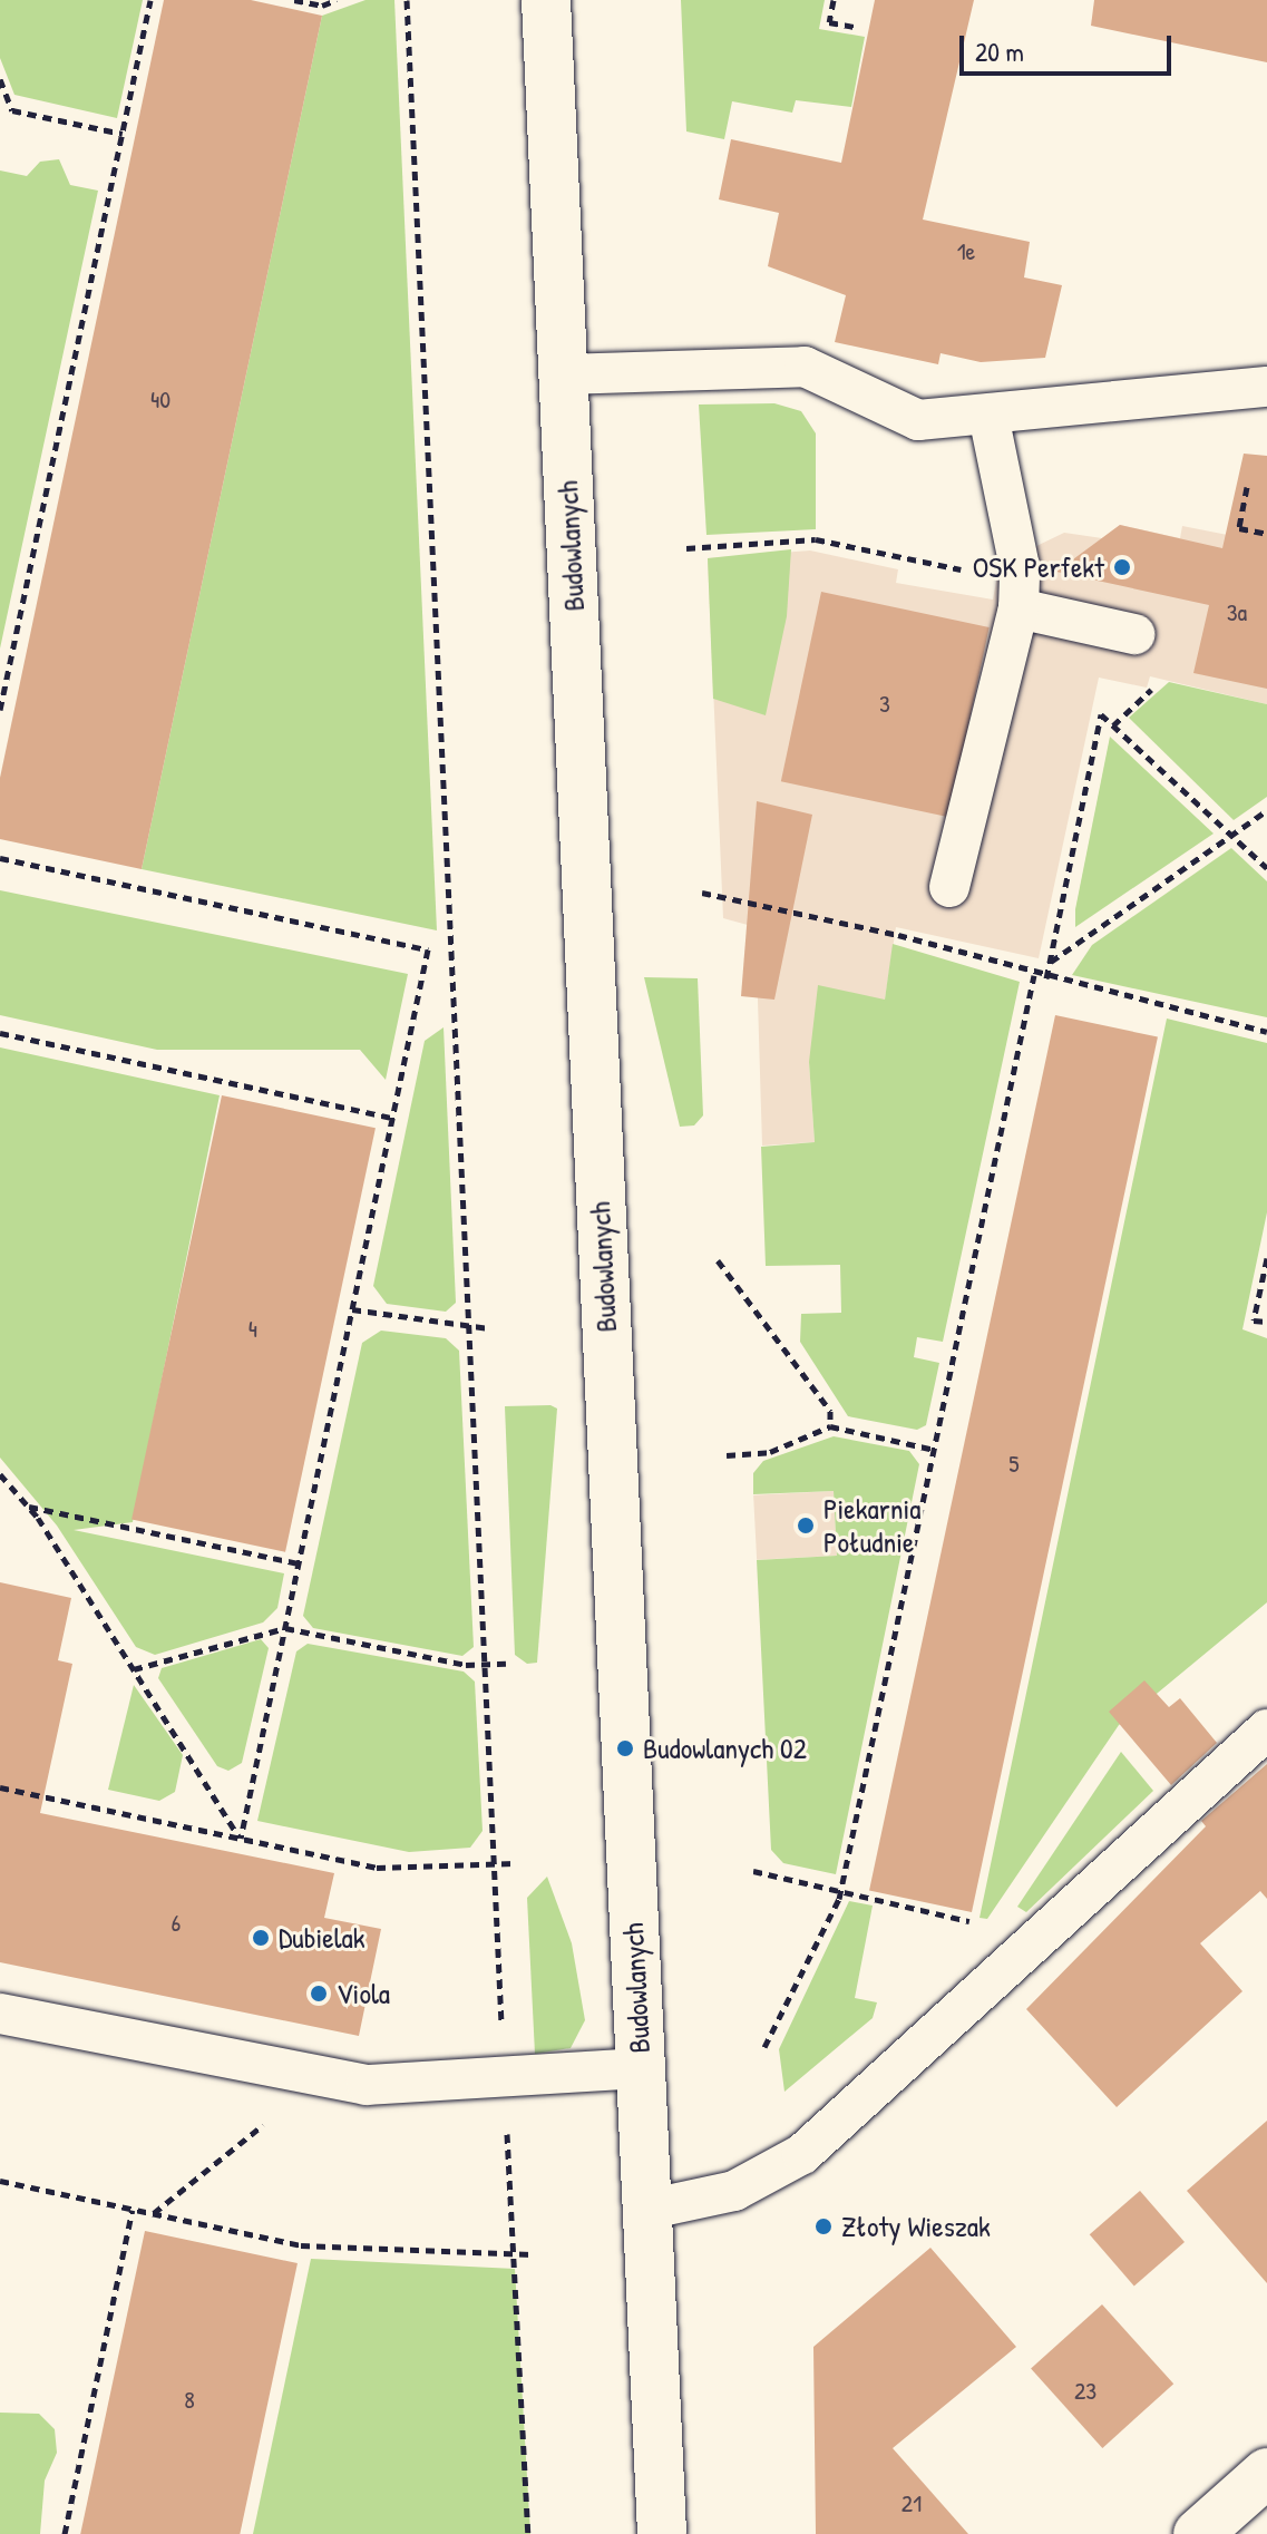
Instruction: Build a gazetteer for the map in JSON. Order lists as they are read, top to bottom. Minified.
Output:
{"streets":{"street":["Budowlanych"]},"places":["OSK Perfekt","Piekarnia Południe","Budowlanych 02","Dubielak","Viola","Złoty Wieszak"],"house_numbers":["1e","40","3a","3","4","5","6","23","8","21"],"scale_bar":"20 m"}
